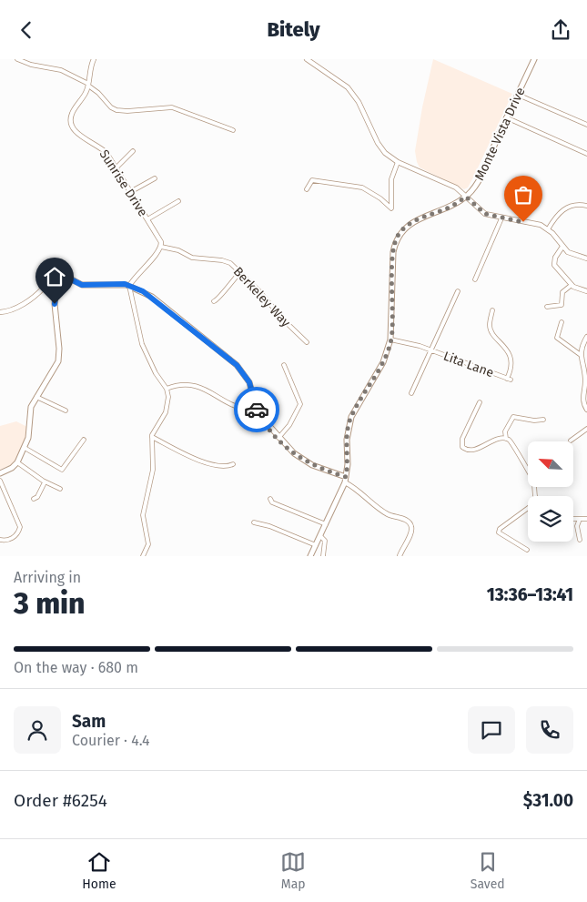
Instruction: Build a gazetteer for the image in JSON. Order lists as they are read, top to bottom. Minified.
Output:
{"streets":{"main road":["Monte Vista Drive"],"street":["Sunrise Drive","Berkeley Way","Lita Lane"]},"crossings":[["Monte Vista Drive","Lita Lane"],["Sunrise Drive","Berkeley Way"]],"north":"top left","page":{"header":"Bitely","heading":["3 min","Arriving in","13:36–13:41"],"panel":["Sam","Courier · 4.4","Order #6254","$31.00"],"bar":"On the way · 680 m","tabs":["Home","Map","Saved"]}}
